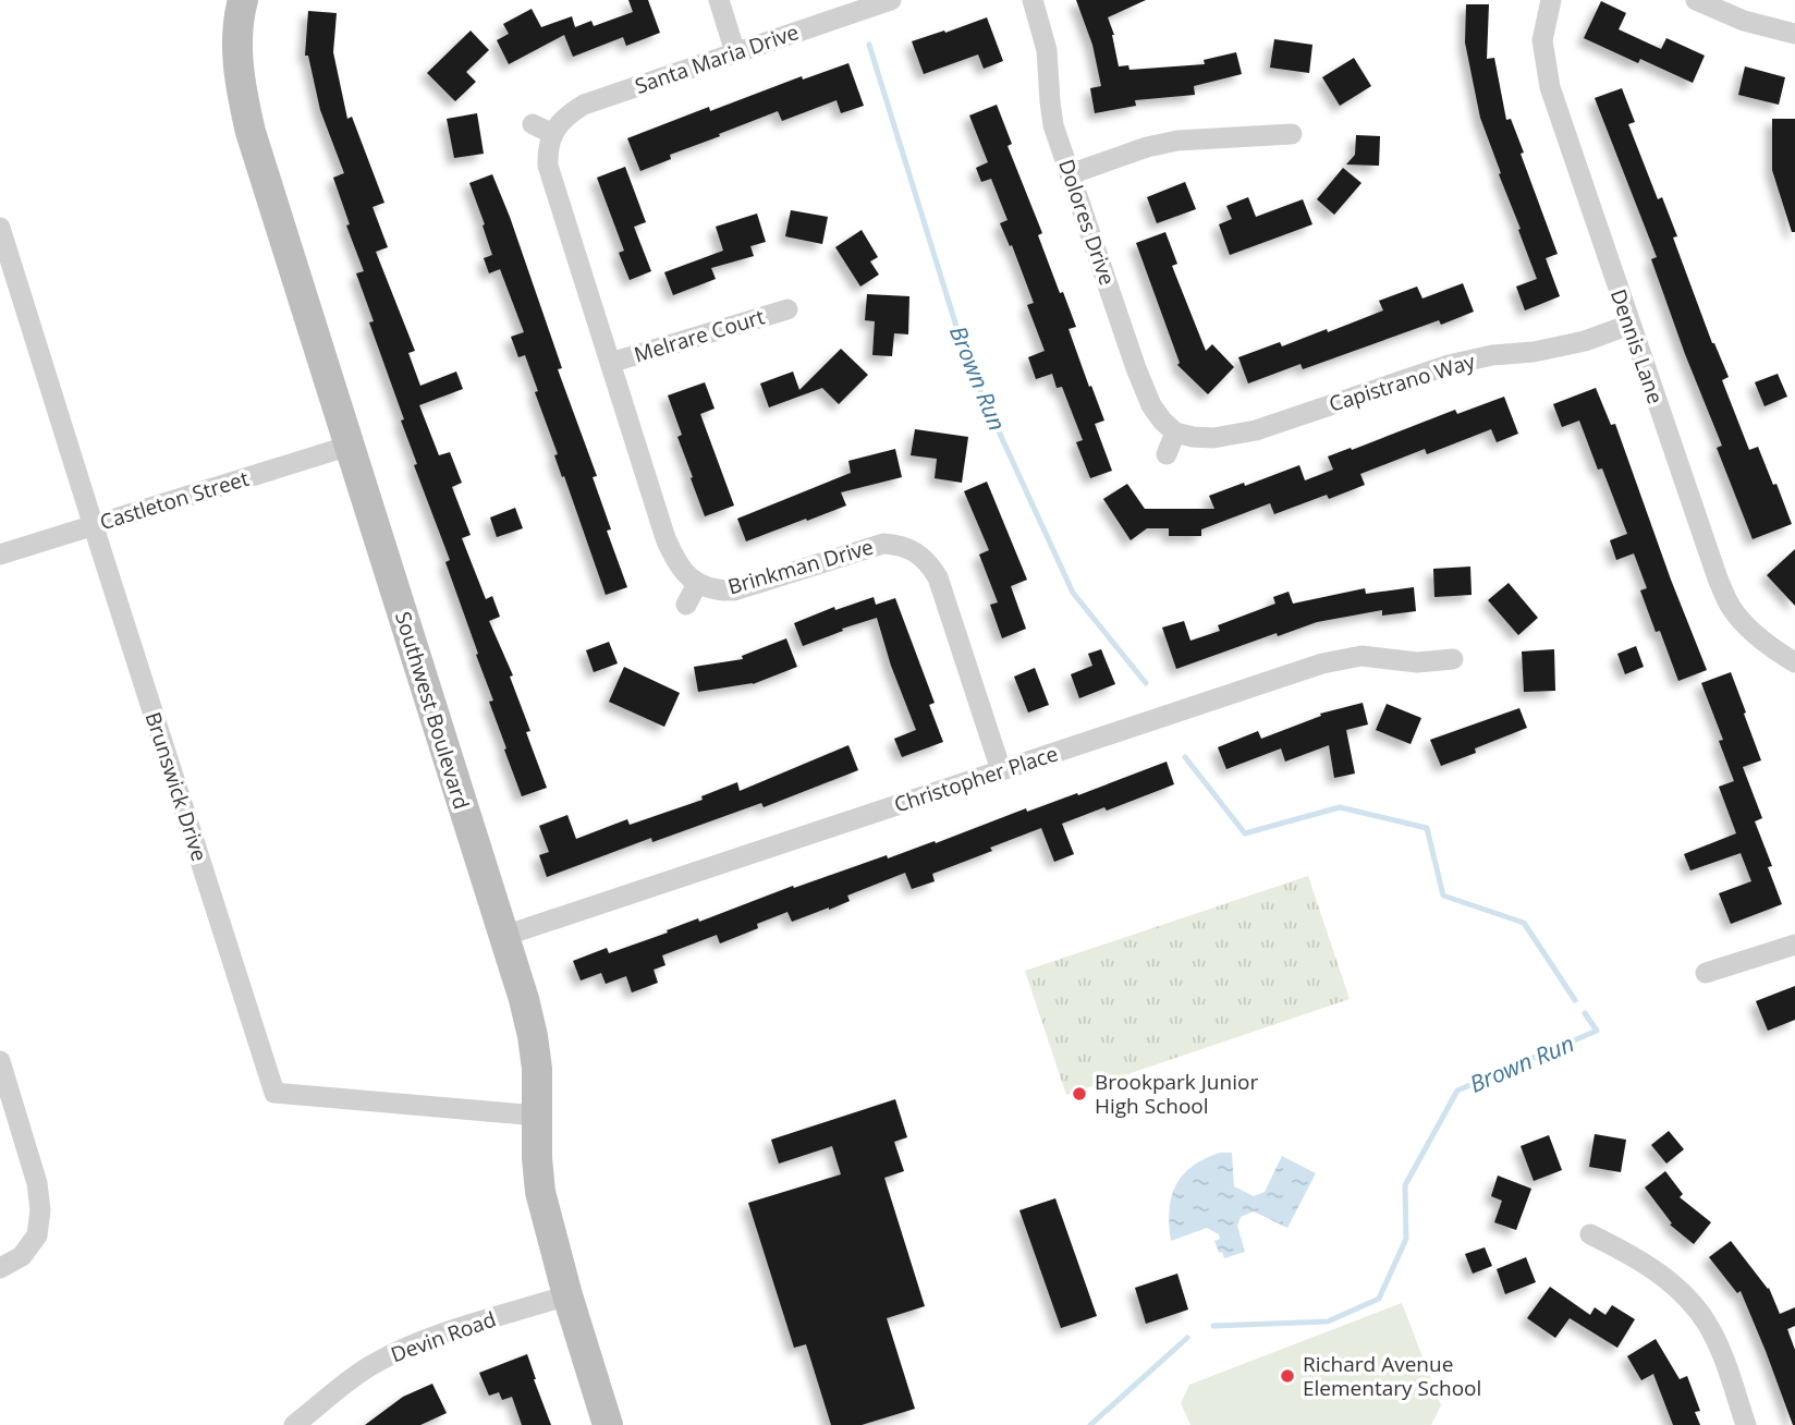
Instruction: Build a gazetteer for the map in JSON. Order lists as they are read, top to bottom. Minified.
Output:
{"streets":{"street":["Santa Maria Drive","Dolores Drive","Melrare Court","Dennis Lane","Capistrano Way","Castleton Street","Brinkman Drive","Southwest Boulevard","Christopher Place","Brunswick Drive","Devin Road"]},"crossings":[["Santa Maria Drive","Brinkman Drive"],["Dolores Drive","Capistrano Way"],["Melrare Court","Brinkman Drive"],["Dennis Lane","Capistrano Way"],["Castleton Street","Southwest Boulevard"],["Castleton Street","Brunswick Drive"],["Brinkman Drive","Christopher Place"],["Southwest Boulevard","Christopher Place"],["Southwest Boulevard","Brunswick Drive"],["Southwest Boulevard","Devin Road"]],"water":["Brown Run"],"places":["Brookpark Junior High School","Richard Avenue Elementary School"]}
